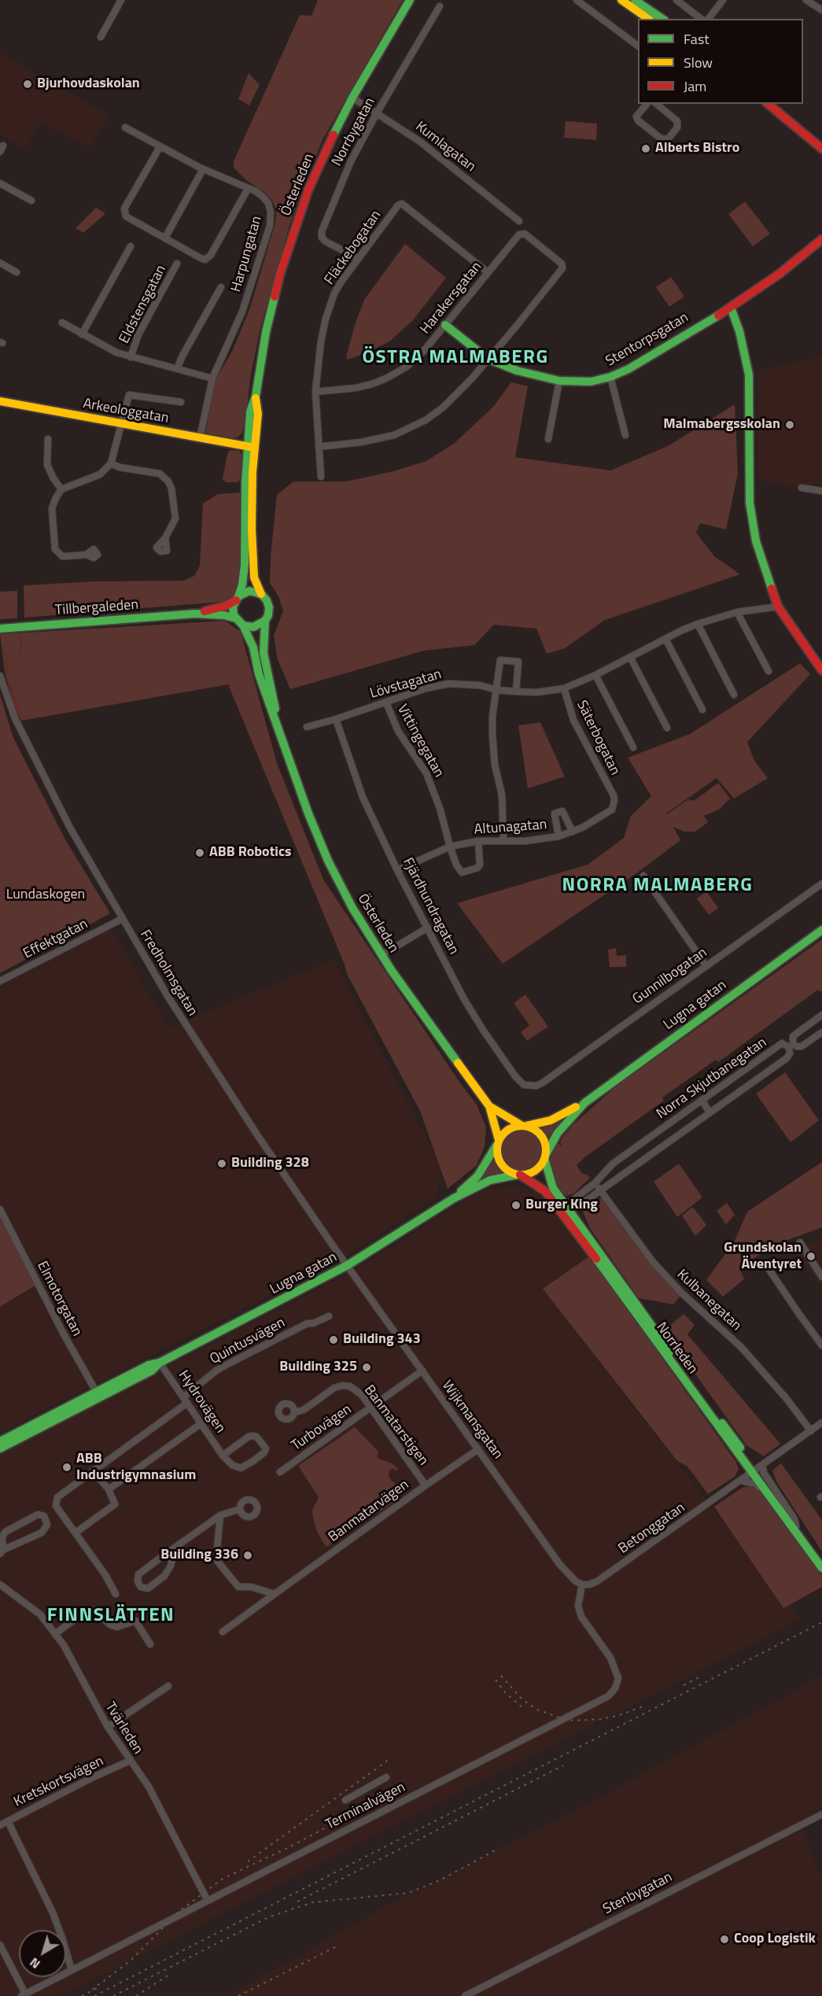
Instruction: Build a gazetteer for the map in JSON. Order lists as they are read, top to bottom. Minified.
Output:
{"streets":{"main road":["Österleden","Stentorpsgatan","Arkeologgatan","Tillbergaleden","Lugna gatan","Norrleden"],"street":["Norrbygatan","Kumlagatan","Fläckebogatan","Harpungatan","Harakersgatan","Eldstensgatan","Lövstagatan","Säterbogatan","Vittingegatan","Altunagatan","Fjärdhundragatan","Effektgatan","Fredholmsgatan","Gunnilbogatan","Norra Skjutbanegatan","Elmotorgatan","Kulbanegatan","Quintusvägen","Hydrovägen","Wijkmansgatan","Banmatarstigen","Turbovägen","Banmatarvägen","Betonggatan","Tvärleden","Kretskortsvägen","Terminalvägen","Stenbygatan"]},"crossings":[["Norrbygatan","Kumlagatan"],["Norrbygatan","Fläckebogatan"],["Kumlagatan","Österleden"],["Österleden","Arkeologgatan"],["Österleden","Tillbergaleden"],["Österleden","Lugna gatan"],["Österleden","Norrleden"],["Fläckebogatan","Harakersgatan"],["Harpungatan","Arkeologgatan"],["Harakersgatan","Stentorpsgatan"],["Lövstagatan","Säterbogatan"],["Lövstagatan","Vittingegatan"],["Lövstagatan","Fjärdhundragatan"],["Säterbogatan","Altunagatan"],["Vittingegatan","Altunagatan"],["Altunagatan","Fjärdhundragatan"],["Fjärdhundragatan","Gunnilbogatan"],["Effektgatan","Fredholmsgatan"],["Fredholmsgatan","Lugna gatan"],["Fredholmsgatan","Wijkmansgatan"],["Lugna gatan","Elmotorgatan"],["Lugna gatan","Norrleden"],["Lugna gatan","Hydrovägen"],["Lugna gatan","Wijkmansgatan"],["Norra Skjutbanegatan","Kulbanegatan"],["Norra Skjutbanegatan","Norrleden"],["Kulbanegatan","Betonggatan"],["Quintusvägen","Hydrovägen"],["Norrleden","Betonggatan"],["Wijkmansgatan","Turbovägen"],["Wijkmansgatan","Banmatarvägen"],["Wijkmansgatan","Betonggatan"],["Wijkmansgatan","Terminalvägen"],["Banmatarstigen","Turbovägen"],["Banmatarstigen","Banmatarvägen"],["Betonggatan","Terminalvägen"],["Tvärleden","Kretskortsvägen"],["Tvärleden","Terminalvägen"]],"districts":["ÖSTRA MALMABERG","NORRA MALMABERG","FINNSLÄTTEN"],"parks":["Lundaskogen"],"places":["Bjurhovdaskolan","Alberts Bistro","Malmabergsskolan","ABB Robotics","Building 328","Burger King","Grundskolan Äventyret","Building 343","Building 325","ABB Industrigymnasium","Building 336","Coop Logistik"],"legend":["Fast","Slow","Jam"],"north":"bottom left"}
